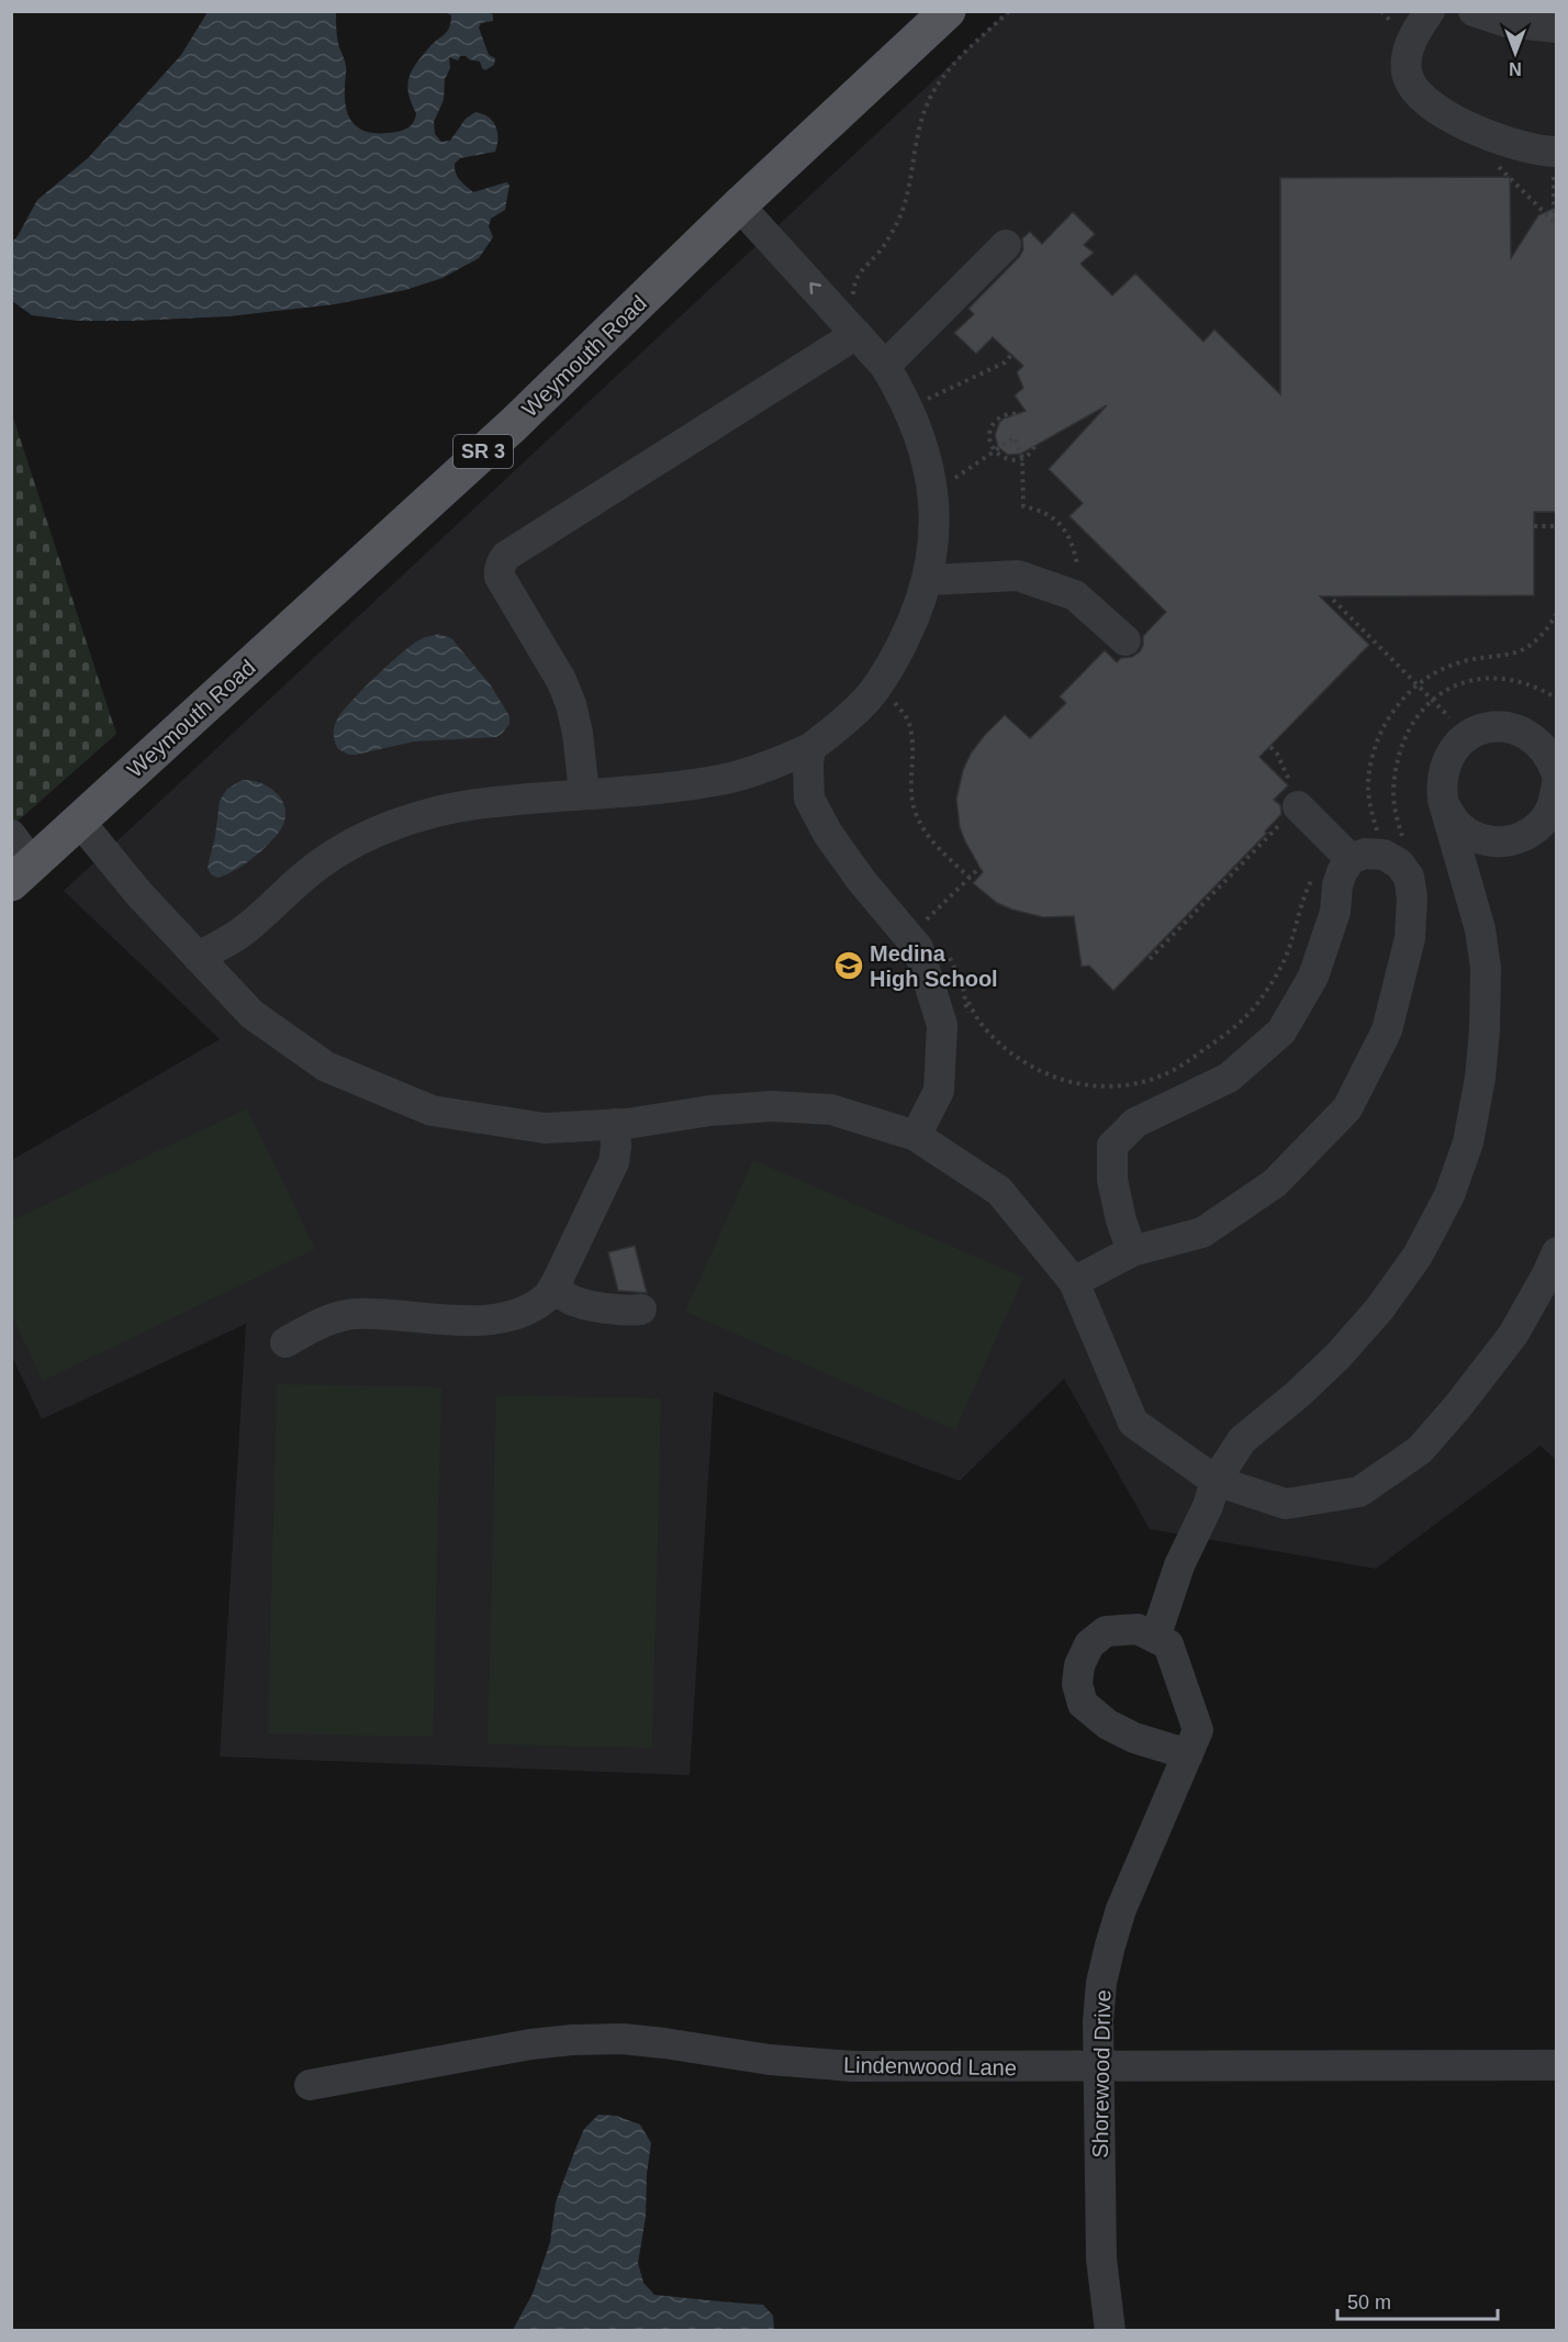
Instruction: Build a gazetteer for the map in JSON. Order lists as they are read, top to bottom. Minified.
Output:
{"streets":{"main road":["Weymouth Road","SR 3"],"street":["Lindenwood Lane","Shorewood Drive"]},"crossings":[["Lindenwood Lane","Shorewood Drive"]],"places":{"school or university":["Medina High School"]},"scale_bar":"50 m","north":"bottom"}
